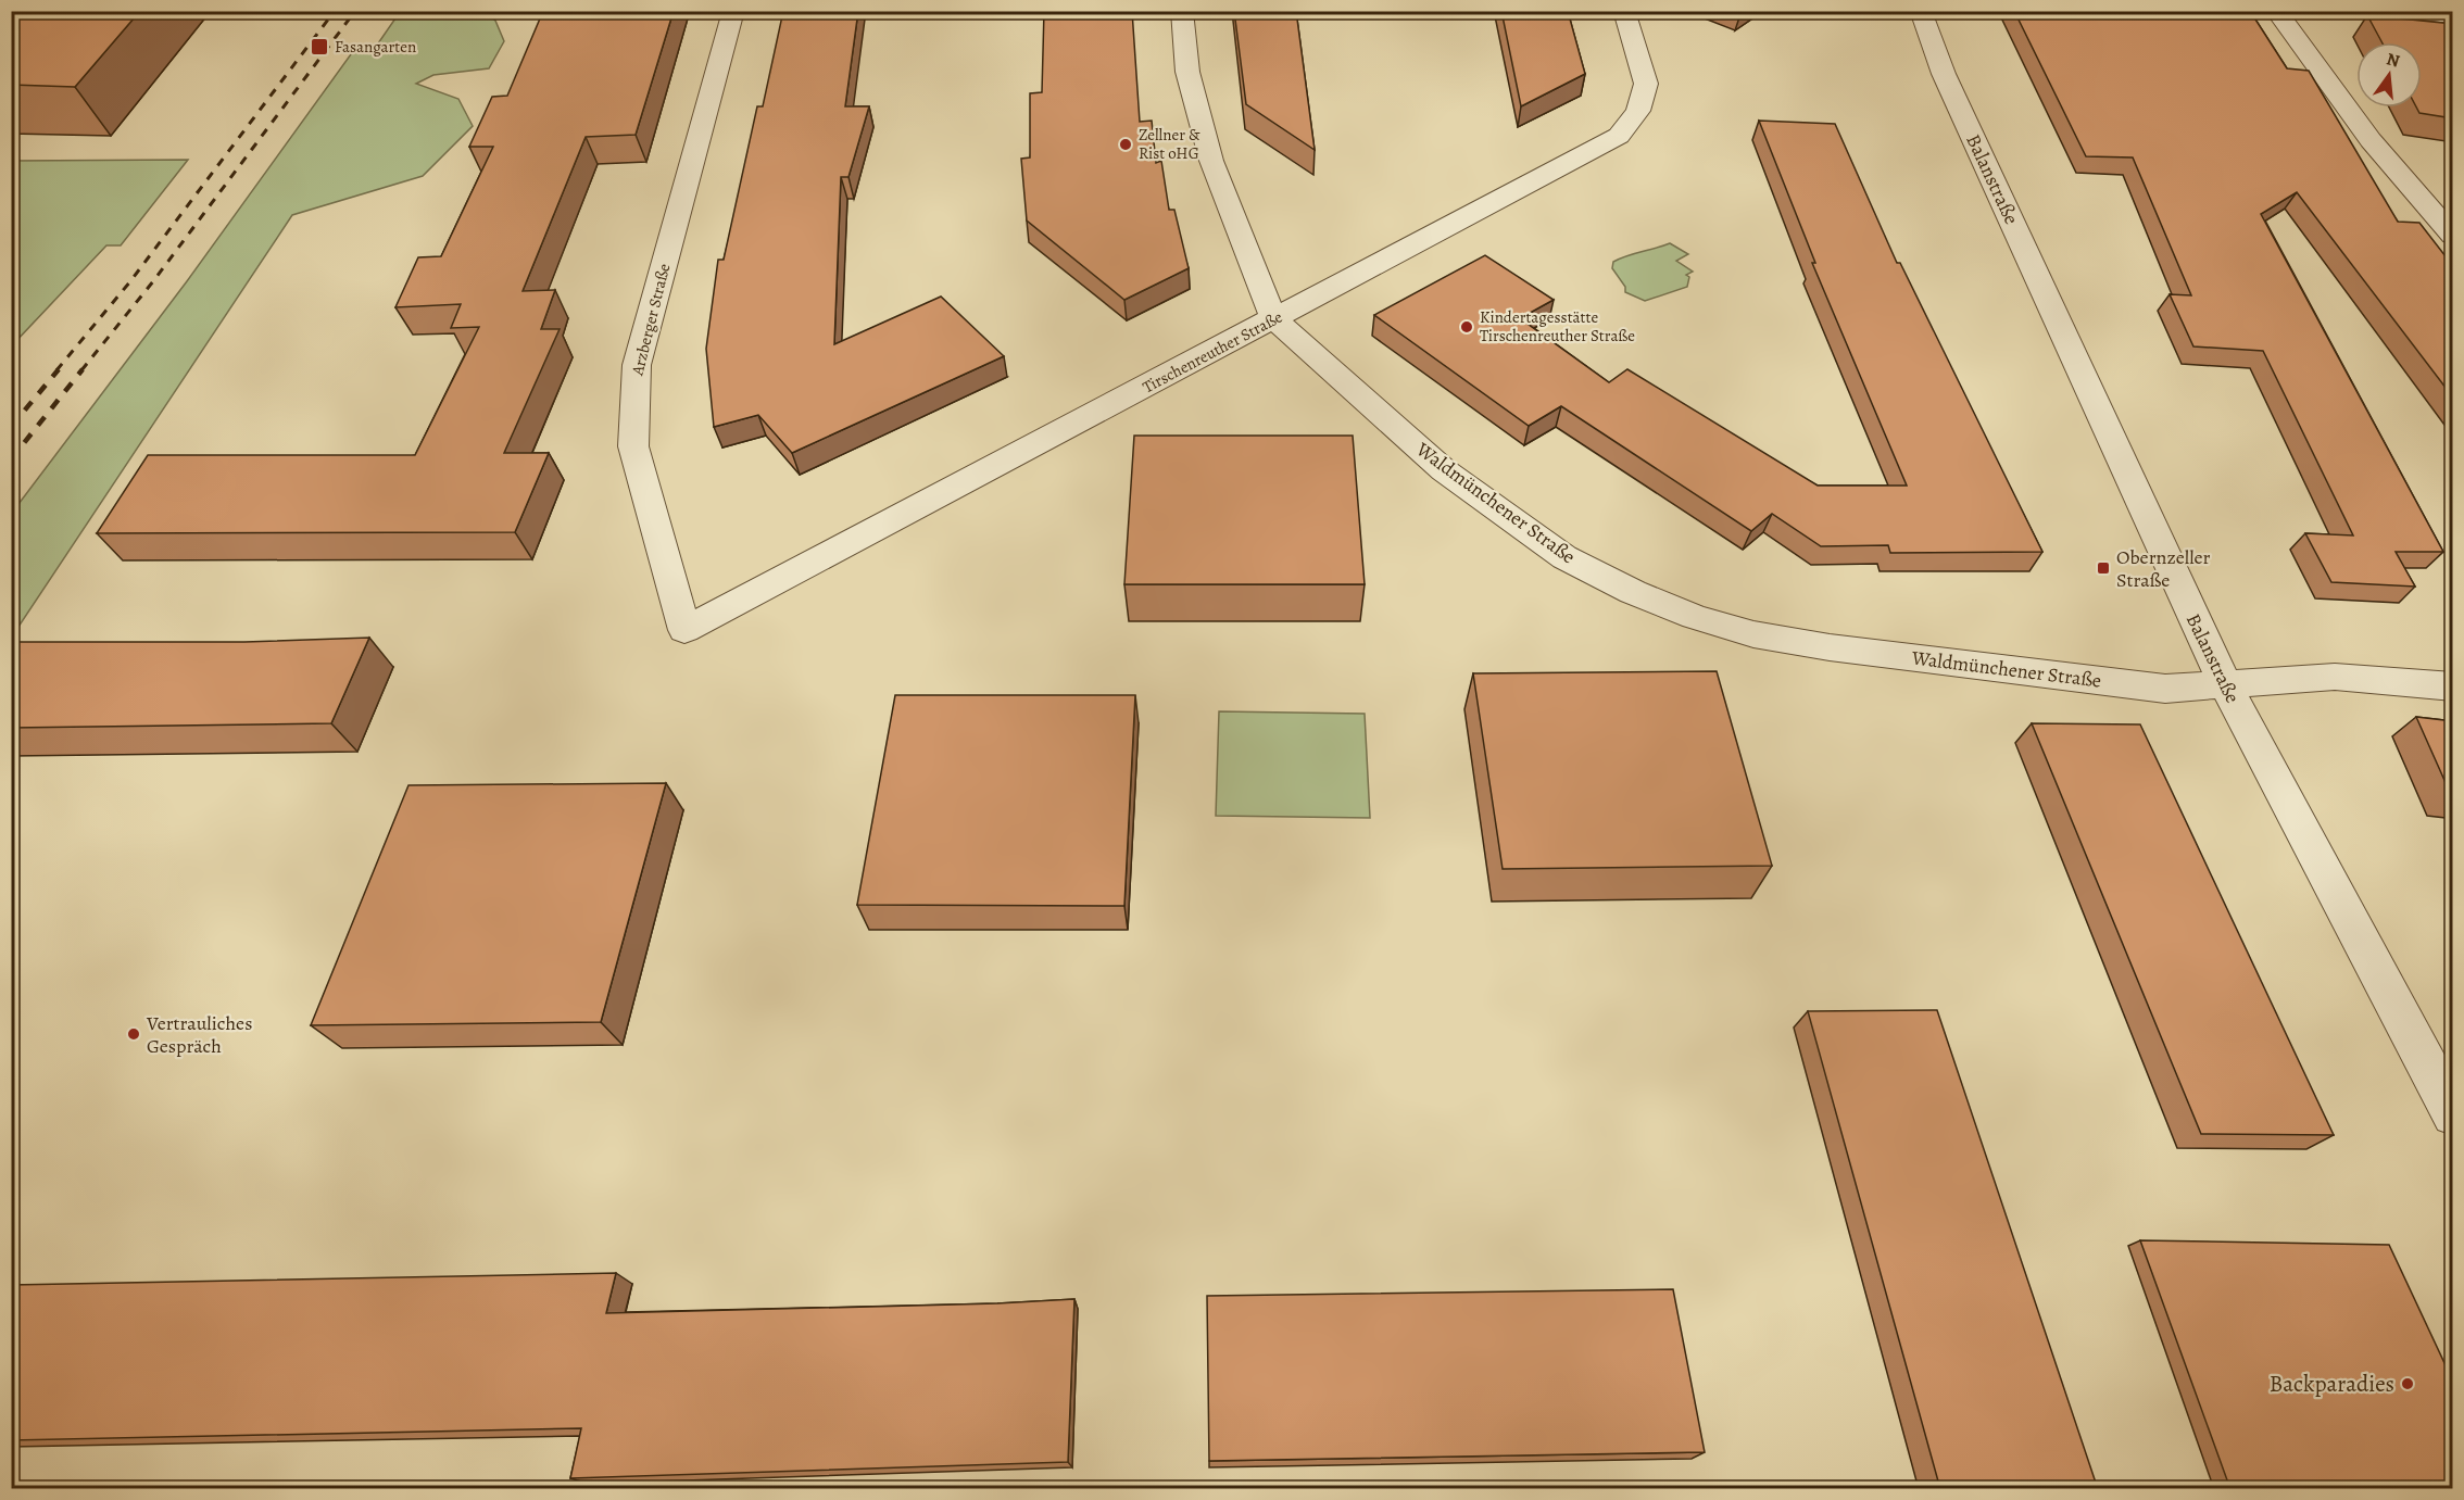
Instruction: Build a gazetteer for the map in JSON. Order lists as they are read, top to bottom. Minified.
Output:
{"streets":{"street":["Balanstraße","Arzberger Straße","Tirschenreuther Straße","Waldmünchener Straße"]},"crossings":[["Balanstraße","Waldmünchener Straße"],["Arzberger Straße","Tirschenreuther Straße"],["Tirschenreuther Straße","Waldmünchener Straße"]],"places":{"transit":["Fasangarten","Obernzeller Straße"],"other":["Zellner & Rist oHG","Kindertagesstätte Tirschenreuther Straße","Vertrauliches Gespräch","Backparadies"]},"north":"top"}
